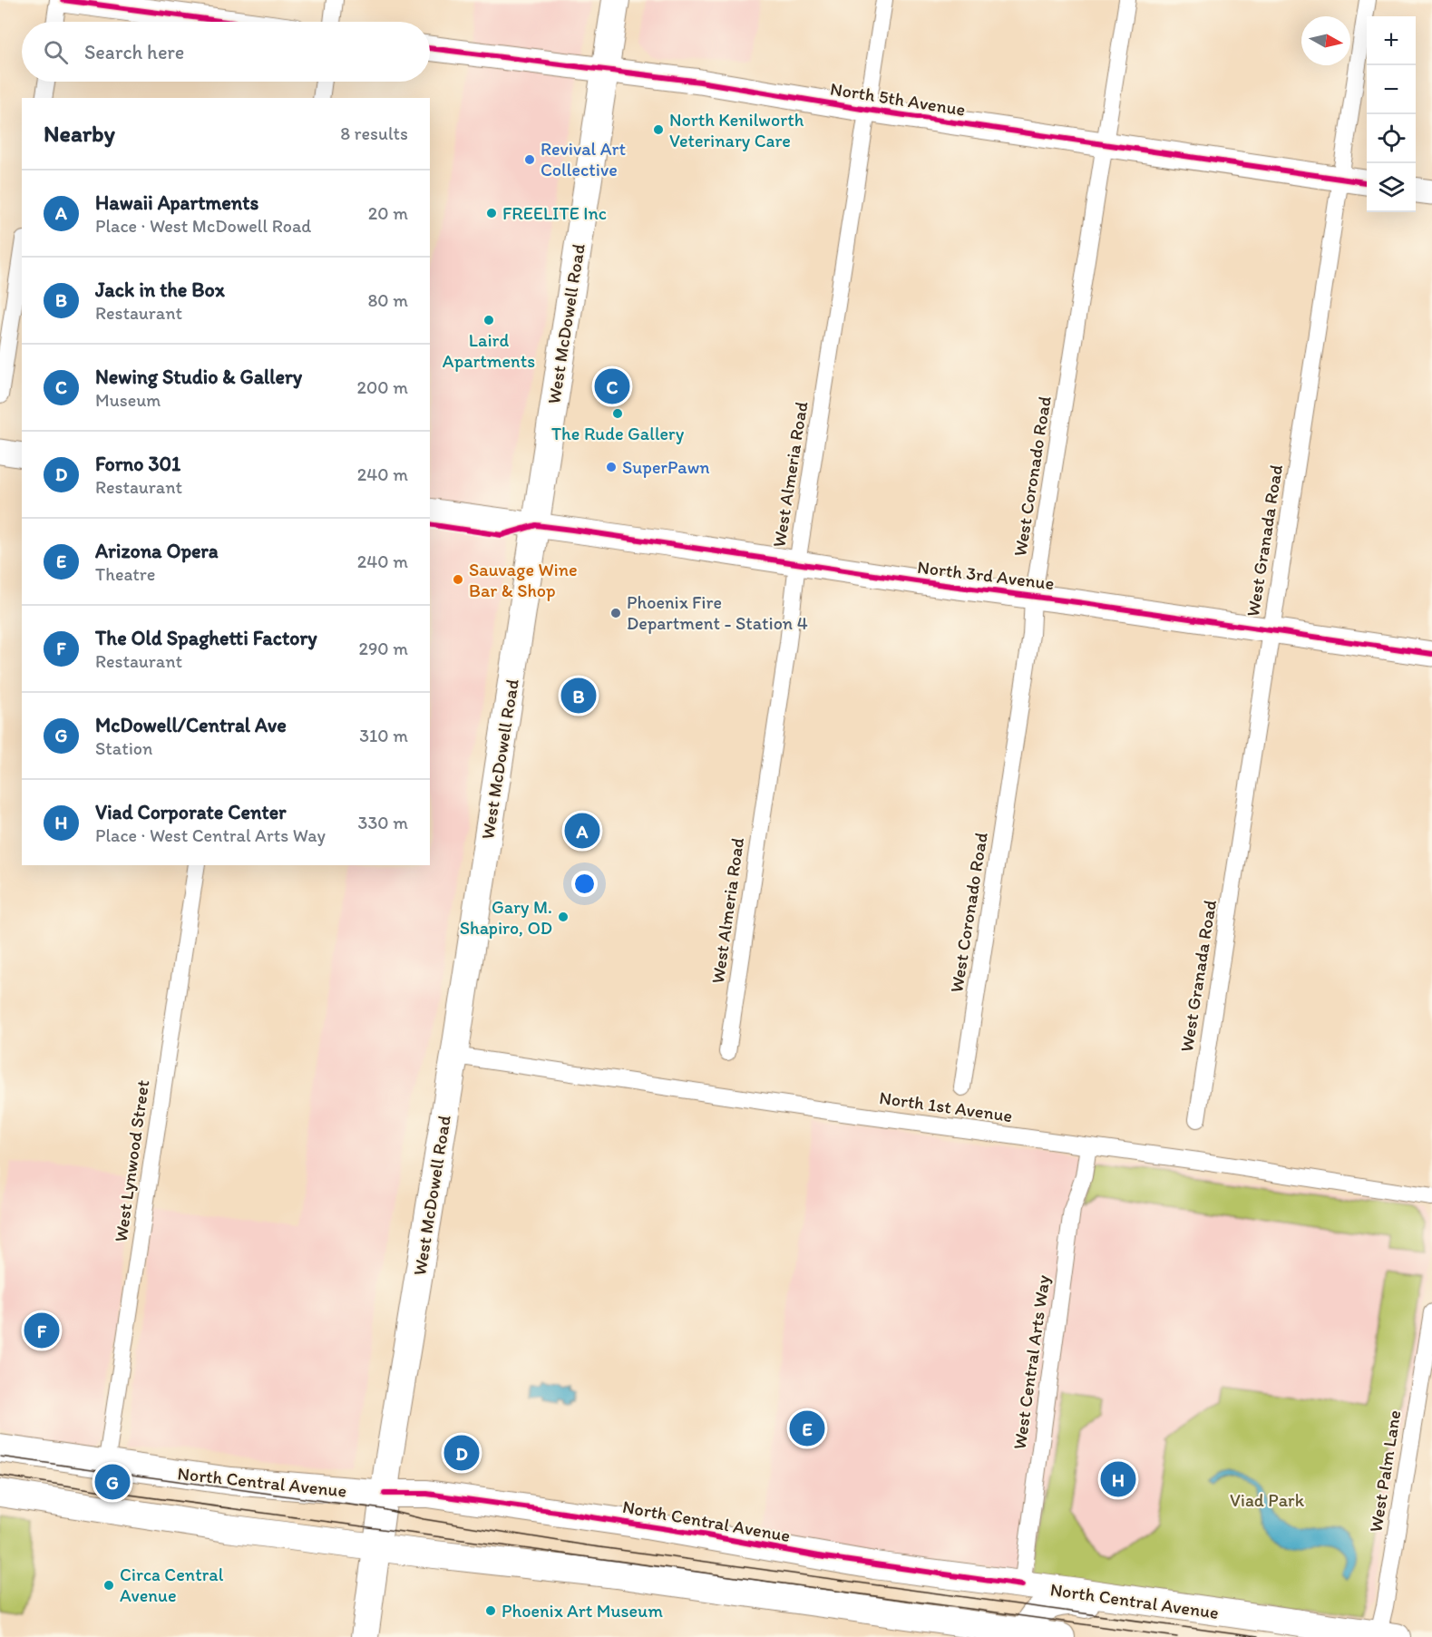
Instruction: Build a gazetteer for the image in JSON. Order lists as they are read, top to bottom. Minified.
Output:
{"streets":{"main road":["West McDowell Road","North Central Avenue"],"street":["North 5th Avenue","West Almeria Road","West Coronado Road","West Granada Road","North 3rd Avenue","North 1st Avenue","West Lynwood Street","West Central Arts Way","West Palm Lane"]},"crossings":[["North 5th Avenue","West McDowell Road"],["North 5th Avenue","West Almeria Road"],["North 5th Avenue","West Coronado Road"],["North 5th Avenue","West Granada Road"],["West McDowell Road","North 3rd Avenue"],["West McDowell Road","North 1st Avenue"],["West McDowell Road","North Central Avenue"],["West Almeria Road","North 3rd Avenue"],["West Coronado Road","North 3rd Avenue"],["West Granada Road","North 3rd Avenue"],["North 1st Avenue","West Central Arts Way"],["West Lynwood Street","North Central Avenue"],["West Central Arts Way","North Central Avenue"],["West Palm Lane","North Central Avenue"]],"parks":["Viad Park"],"places":["North Kenilworth Veterinary Care","Revival Art Collective","FREELITE Inc","Laird Apartments","The Rude Gallery","SuperPawn","Sauvage Wine Bar & Shop","Phoenix Fire Department - Station 4","Gary M. Shapiro, OD","Circa Central Avenue","Phoenix Art Museum"],"north":"right","page":{"map_buttons":["+","−"],"search":"Search here","heading":["Nearby","8 results"],"list":[{"mark":"A","name":"Hawaii Apartments","note":"Place · West McDowell Road","value":"20 m"},{"mark":"B","name":"Jack in the Box","note":"Restaurant","value":"80 m"},{"mark":"C","name":"Newing Studio & Gallery","note":"Museum","value":"200 m"},{"mark":"D","name":"Forno 301","note":"Restaurant","value":"240 m"},{"mark":"E","name":"Arizona Opera","note":"Theatre","value":"240 m"},{"mark":"F","name":"The Old Spaghetti Factory","note":"Restaurant","value":"290 m"},{"mark":"G","name":"McDowell/Central Ave","note":"Station","value":"310 m"},{"mark":"H","name":"Viad Corporate Center","note":"Place · West Central Arts Way","value":"330 m"}],"pins":["C","B","A","F","E","D","H","G"]}}
